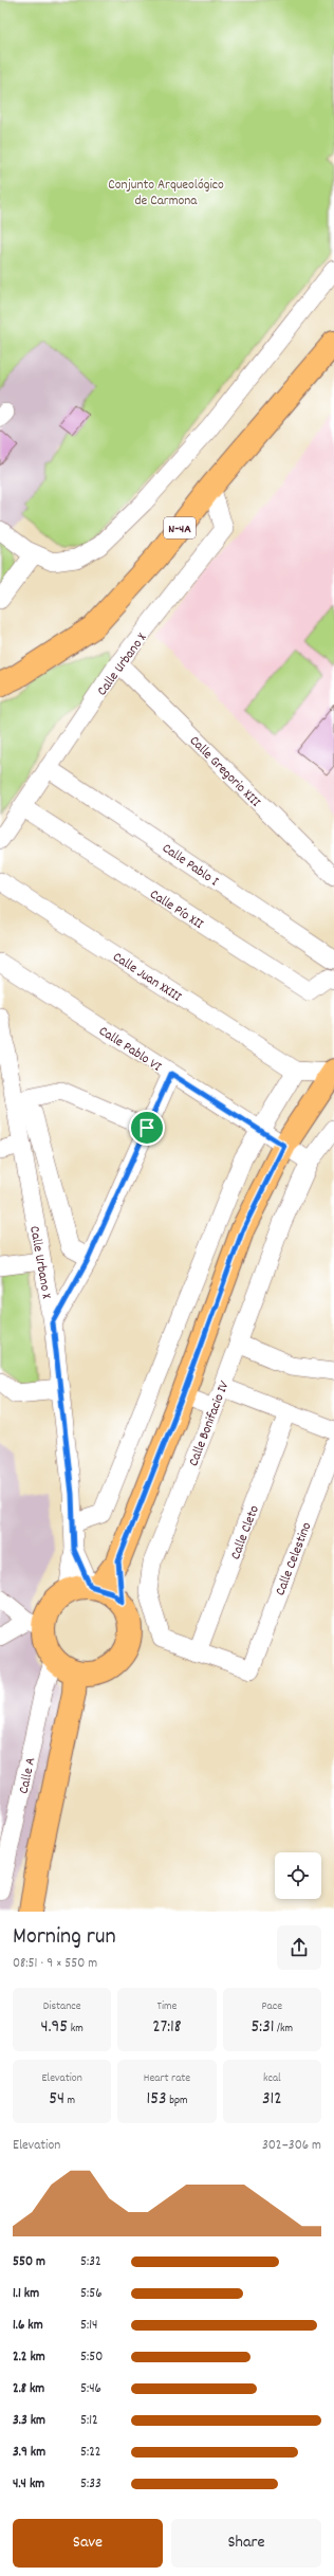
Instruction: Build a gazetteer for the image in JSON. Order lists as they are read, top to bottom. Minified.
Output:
{"streets":{"main road":["N-4A"],"street":["Calle Urbano X","Calle Gregorio XIII","Calle Pablo I","Calle Pío XII","Calle Juan XXIII","Calle Pablo VI","Calle Bonifacio IV","Calle Cleto","Calle Celestino","Calle A"]},"crossings":[["N-4A","Calle Urbano X"],["Calle Urbano X","Calle Gregorio XIII"],["Calle Urbano X","Calle Pablo I"],["Calle Urbano X","Calle Pío XII"],["Calle Urbano X","Calle A"],["Calle Pablo VI","Calle Bonifacio IV"],["Calle Bonifacio IV","Calle Cleto"],["Calle Bonifacio IV","Calle Celestino"]],"parks":["Conjunto Arqueológico de Carmona"],"page":{"heading":["Morning run","08:51 · 9 × 550 m"],"stats":[["Distance","4.95 km"],["Time","27:18"],["Pace","5:31 /km"],["Elevation","54 m"],["Heart rate","153 bpm"],["kcal","312"]],"chart":["Elevation","302–306 m"],"list":[{"name":"550 m","note":"5:32"},{"name":"1.1 km","note":"5:56"},{"name":"1.6 km","note":"5:14"},{"name":"2.2 km","note":"5:50"},{"name":"2.8 km","note":"5:46"},{"name":"3.3 km","note":"5:12"},{"name":"3.9 km","note":"5:22"},{"name":"4.4 km","note":"5:33"}],"buttons":["Save","Share"]}}
